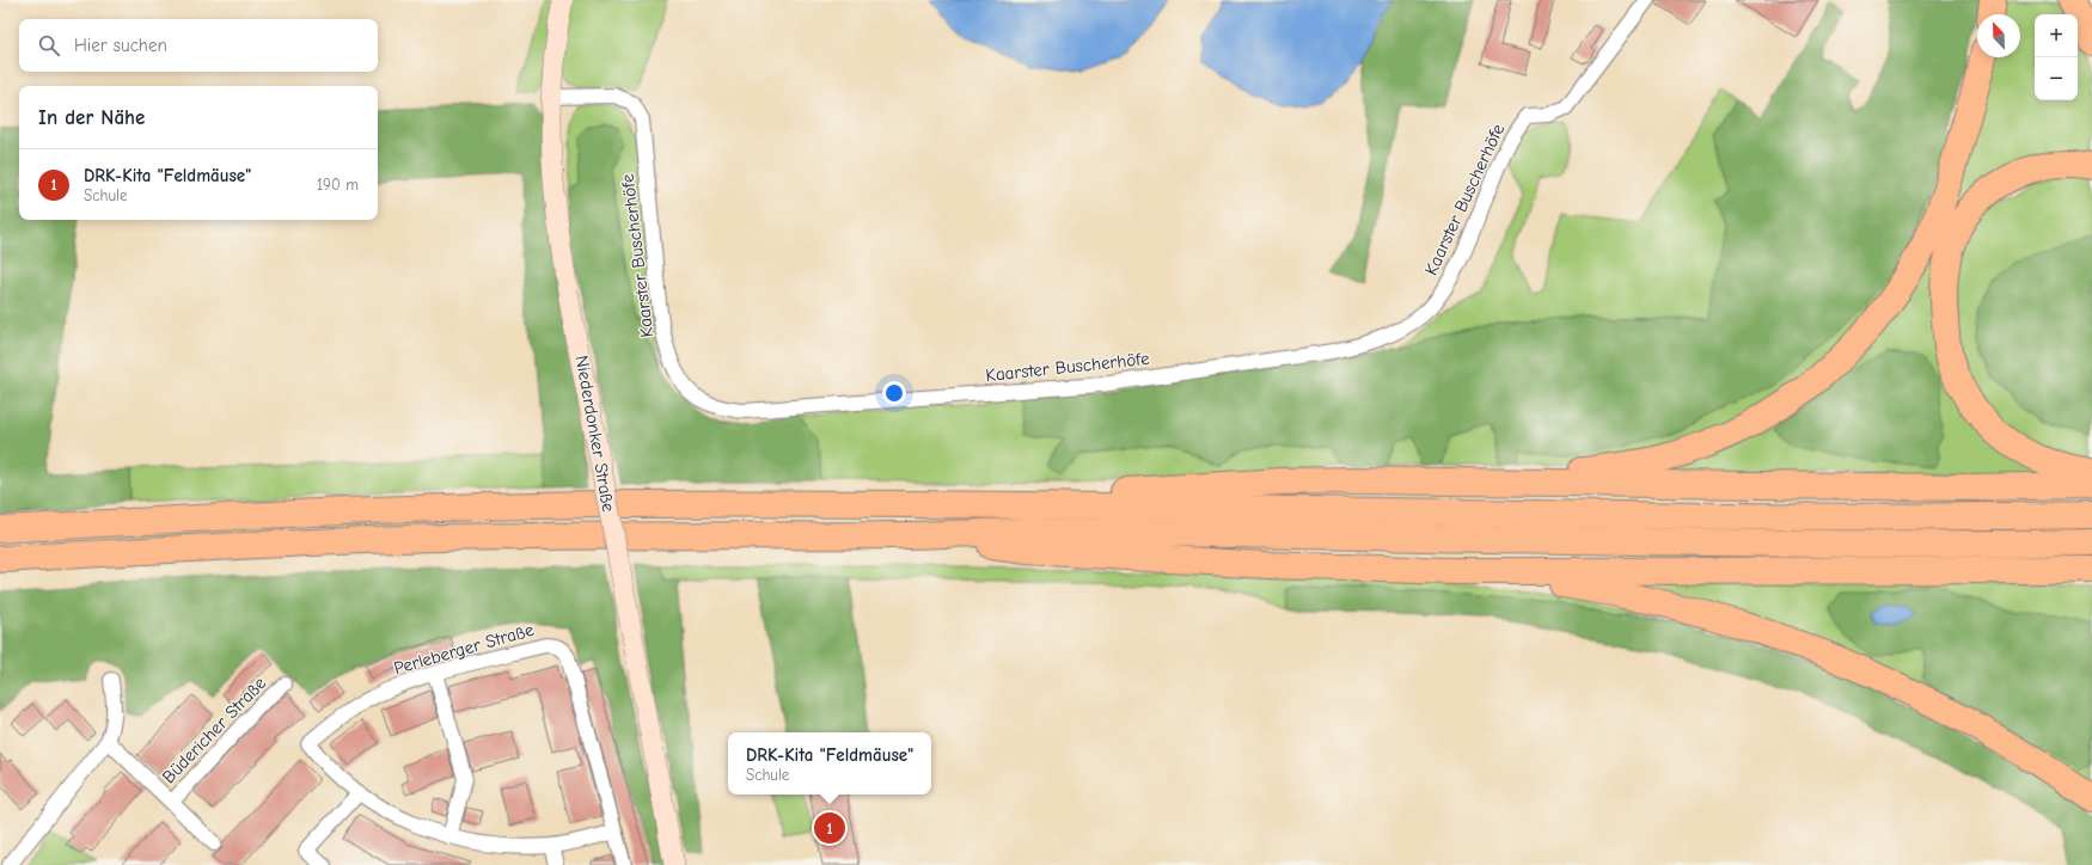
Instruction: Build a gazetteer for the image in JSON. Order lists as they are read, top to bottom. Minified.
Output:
{"streets":{"street":["Kaarster Buscherhöfe","Niederdonker Straße","Perleberger Straße","Büdericher Straße"]},"crossings":[["Kaarster Buscherhöfe","Niederdonker Straße"]],"north":"top left","page":{"map_buttons":["+","−"],"search":"Hier suchen","heading":"In der Nähe","list":[{"mark":"1","name":"DRK-Kita \"Feldmäuse\"","note":"Schule","value":"190 m"}],"popup":["DRK-Kita \"Feldmäuse\"","Schule"],"pins":"1"}}
